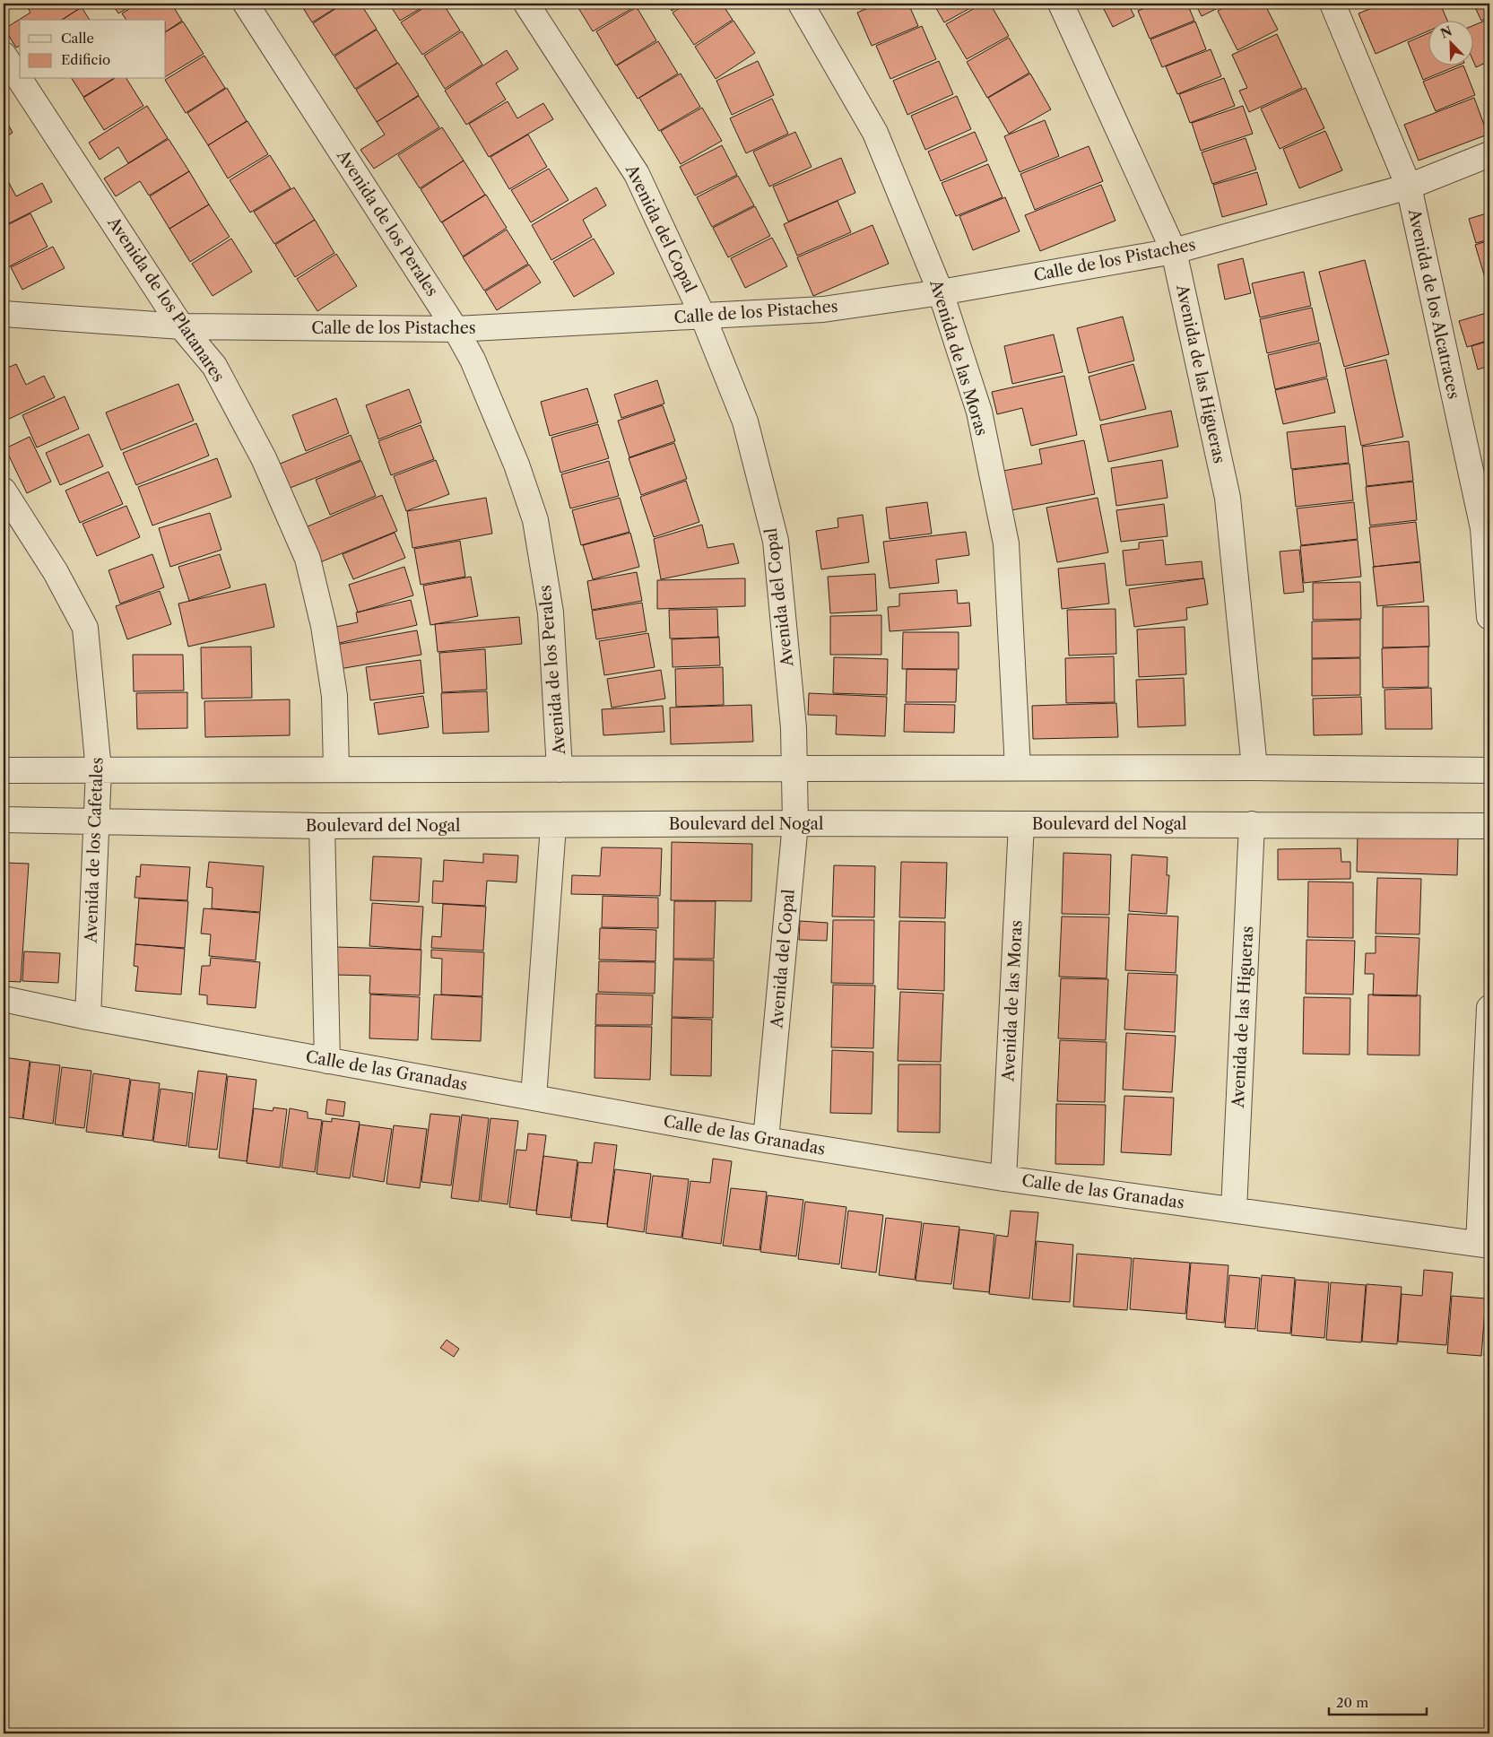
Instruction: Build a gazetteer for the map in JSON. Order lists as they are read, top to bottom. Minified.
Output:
{"streets":{"street":["Avenida de los Perales","Avenida del Copal","Calle de los Pistaches","Avenida de los Platanares","Avenida de los Alcatraces","Avenida de las Moras","Avenida de las Higueras","Boulevard del Nogal","Avenida de los Cafetales","Calle de las Granadas"]},"crossings":[["Avenida de los Perales","Calle de los Pistaches"],["Avenida del Copal","Calle de los Pistaches"],["Avenida del Copal","Boulevard del Nogal"],["Avenida del Copal","Calle de las Granadas"],["Calle de los Pistaches","Avenida de los Platanares"],["Calle de los Pistaches","Avenida de los Alcatraces"],["Calle de los Pistaches","Avenida de las Moras"],["Calle de los Pistaches","Avenida de las Higueras"],["Avenida de las Moras","Boulevard del Nogal"],["Avenida de las Moras","Calle de las Granadas"],["Avenida de las Higueras","Boulevard del Nogal"],["Avenida de las Higueras","Calle de las Granadas"],["Boulevard del Nogal","Avenida de los Cafetales"],["Avenida de los Cafetales","Calle de las Granadas"]],"legend":["Calle","Edificio"],"scale_bar":"20 m","north":"top left"}
